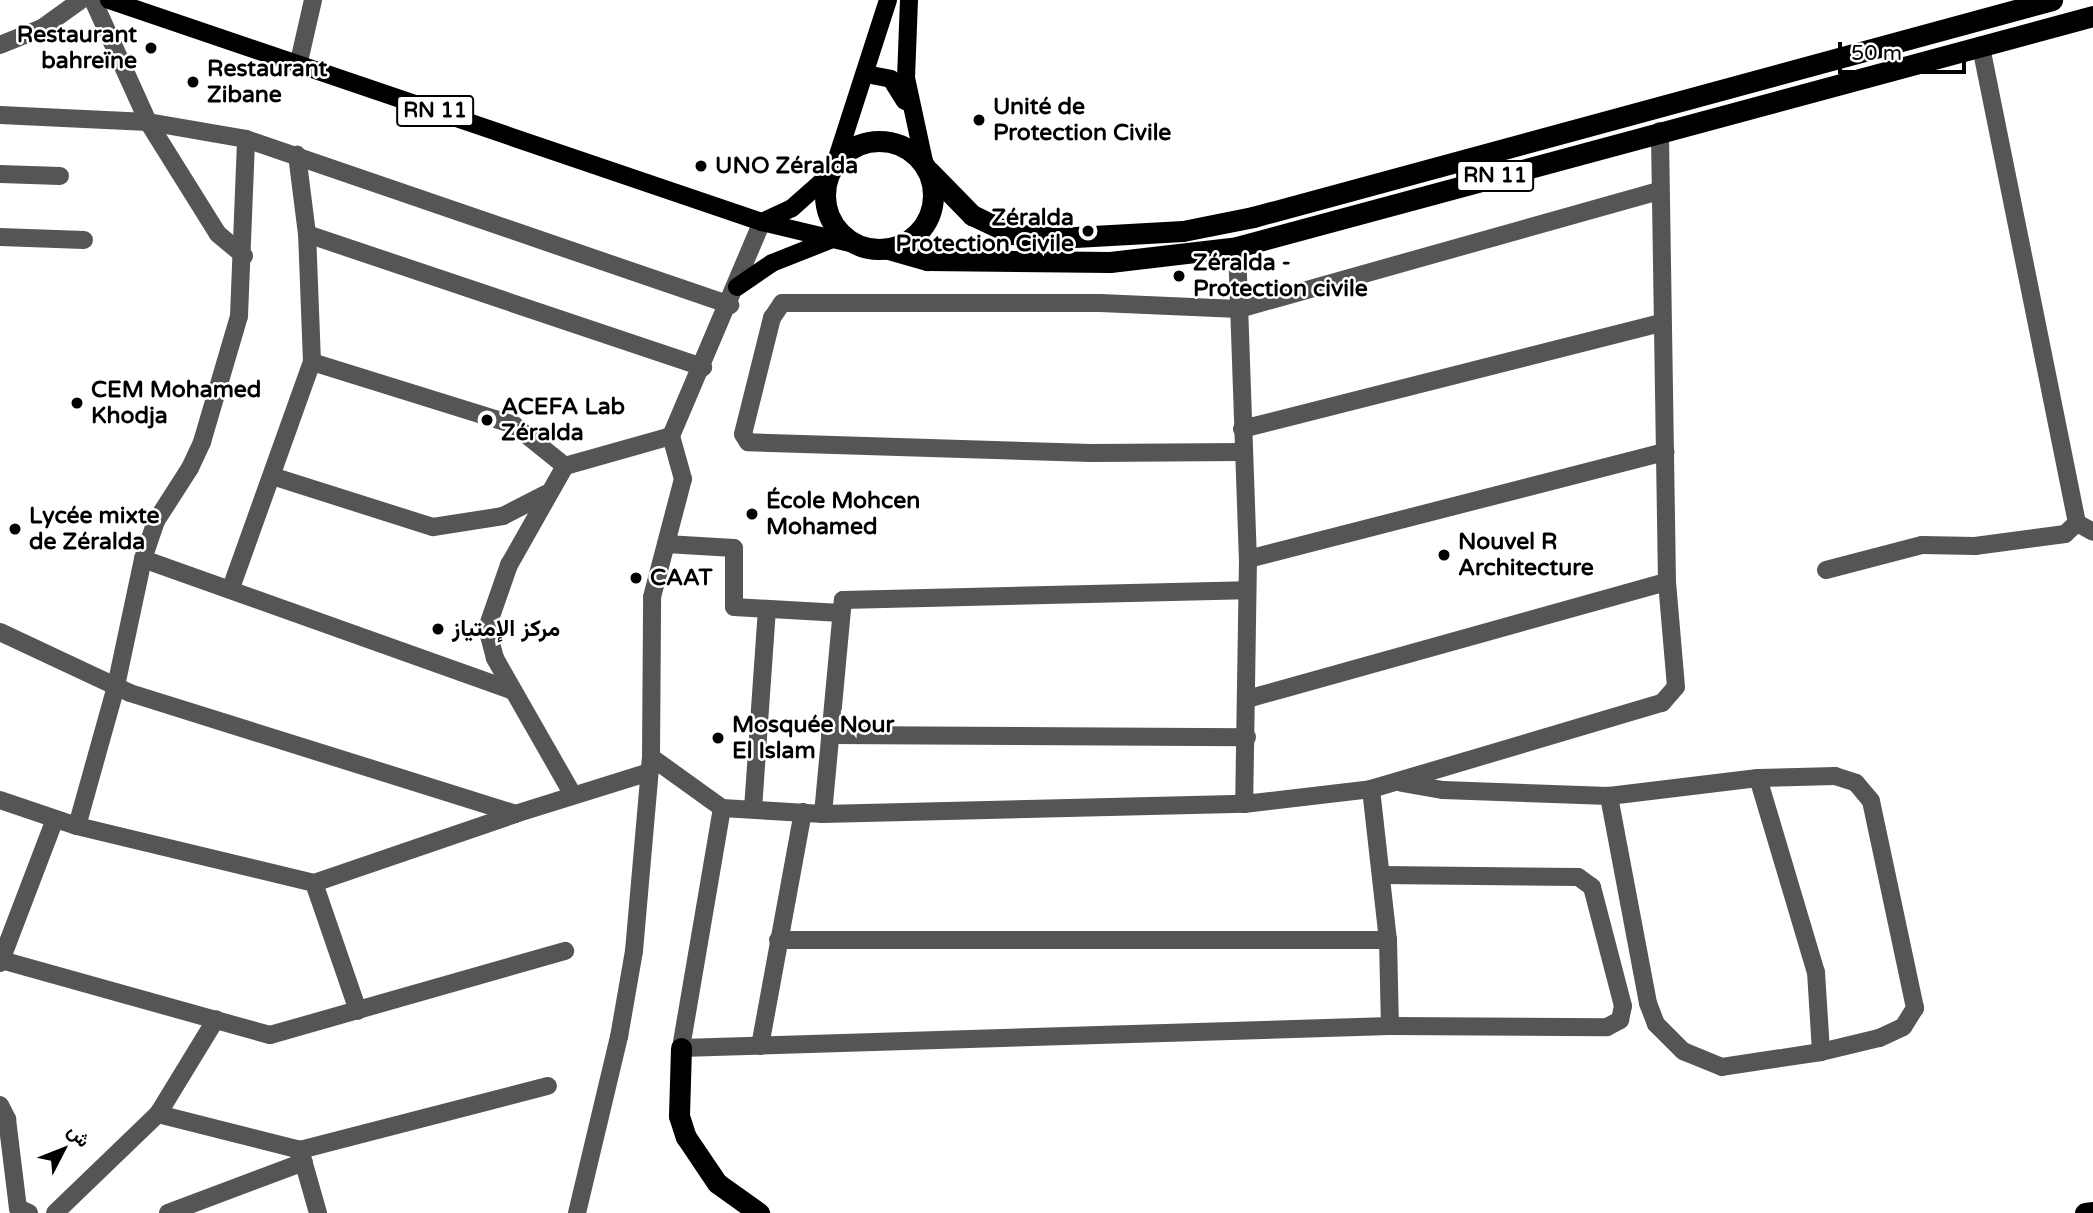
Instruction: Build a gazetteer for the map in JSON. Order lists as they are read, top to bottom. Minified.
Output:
{"streets":{"highway":["RN 11"]},"places":["Restaurant bahreïne","Restaurant Zibane","Unité de Protection Civile","UNO Zéralda","Zéralda Protection Civile","Zéralda - Protection civile","CEM Mohamed Khodja","ACEFA Lab Zéralda","École Mohcen Mohamed","Lycée mixte de Zéralda","Nouvel R Architecture","CAAT","مركز الإمتياز","Mosquée Nour El Islam"],"scale_bar":"50 m","north":"top right"}
